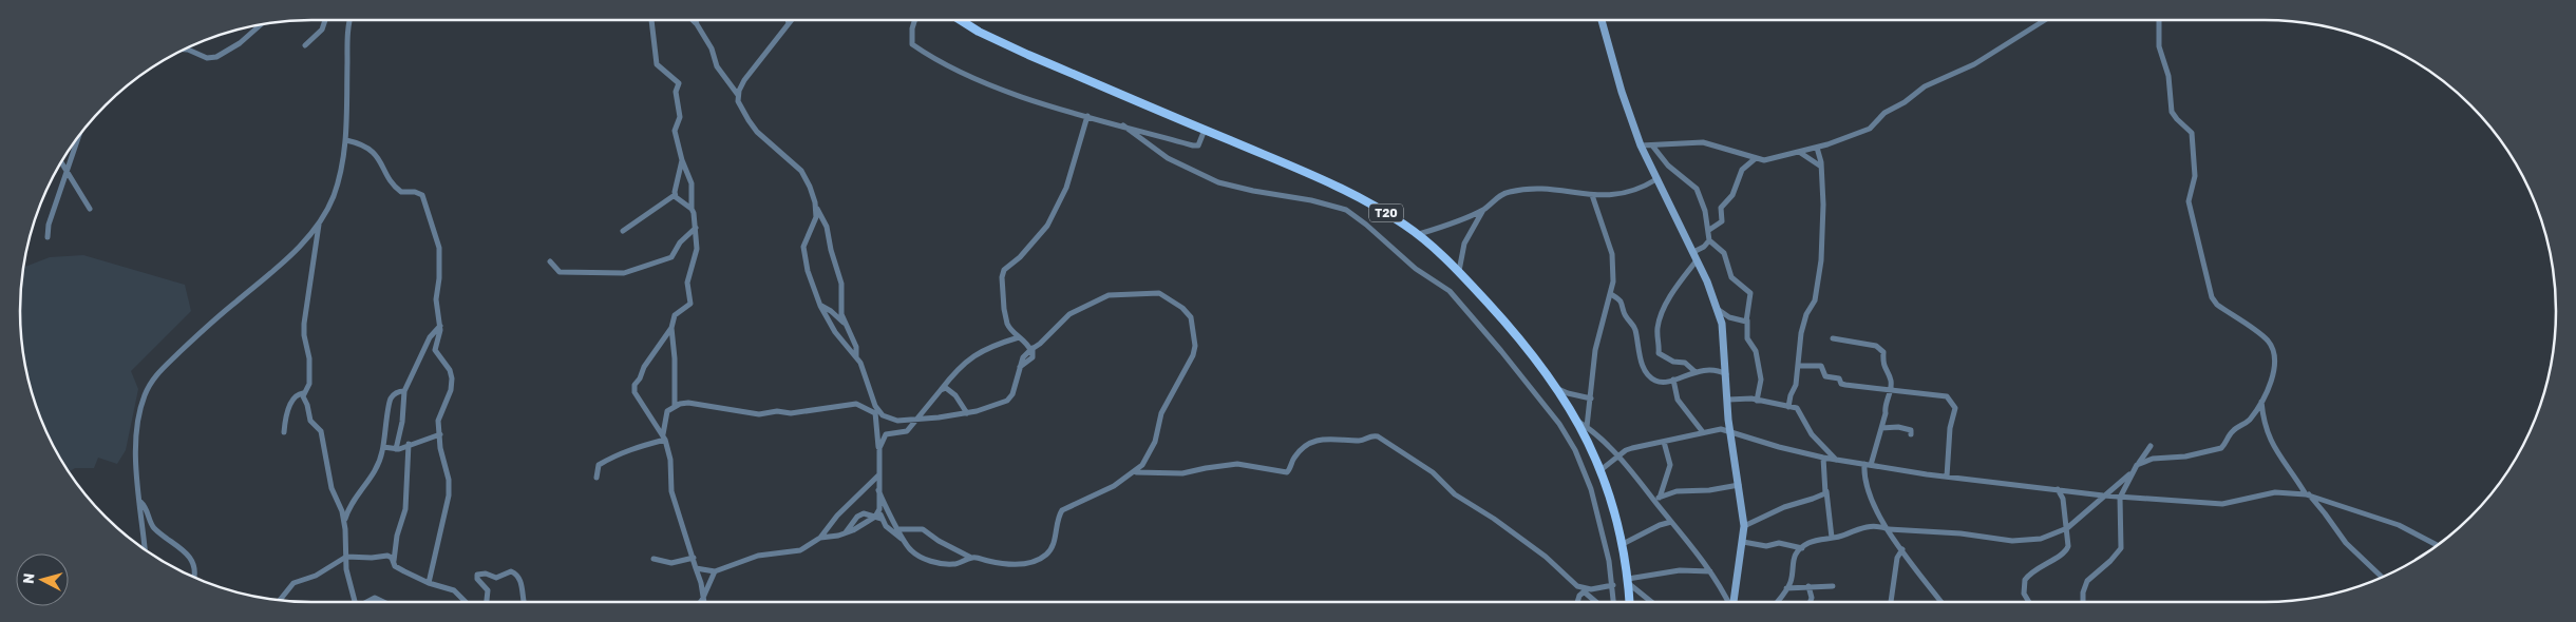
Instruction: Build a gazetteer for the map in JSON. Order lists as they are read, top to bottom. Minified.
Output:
{"streets":{"main road":["T20"]},"north":"left"}
